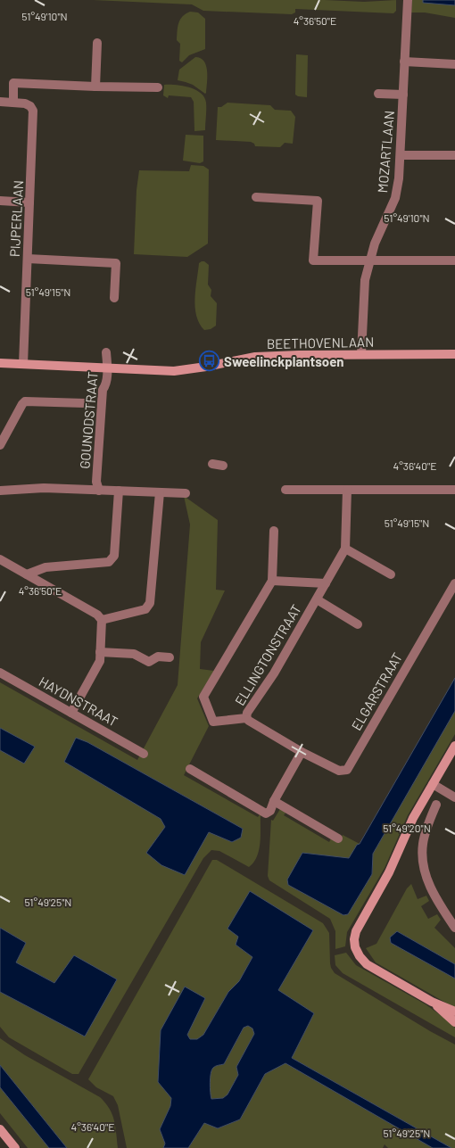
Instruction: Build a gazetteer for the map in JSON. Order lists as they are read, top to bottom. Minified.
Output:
{"streets":{"street":["MOZARTLAAN","PIJPERLAAN","BEETHOVENLAAN","GOUNODSTRAAT","ELLINGTONSTRAAT","ELGARSTRAAT","HAYDNSTRAAT"]},"crossings":[["MOZARTLAAN","BEETHOVENLAAN"],["PIJPERLAAN","BEETHOVENLAAN"],["BEETHOVENLAAN","GOUNODSTRAAT"],["ELLINGTONSTRAAT","ELGARSTRAAT"]],"places":{"bus stop":["Sweelinckplantsoen"]},"coordinates":["51°49'10\"N","4°36'50\"E","51°49'15\"N","4°36'40\"E","51°49'20\"N","51°49'25\"N"]}
